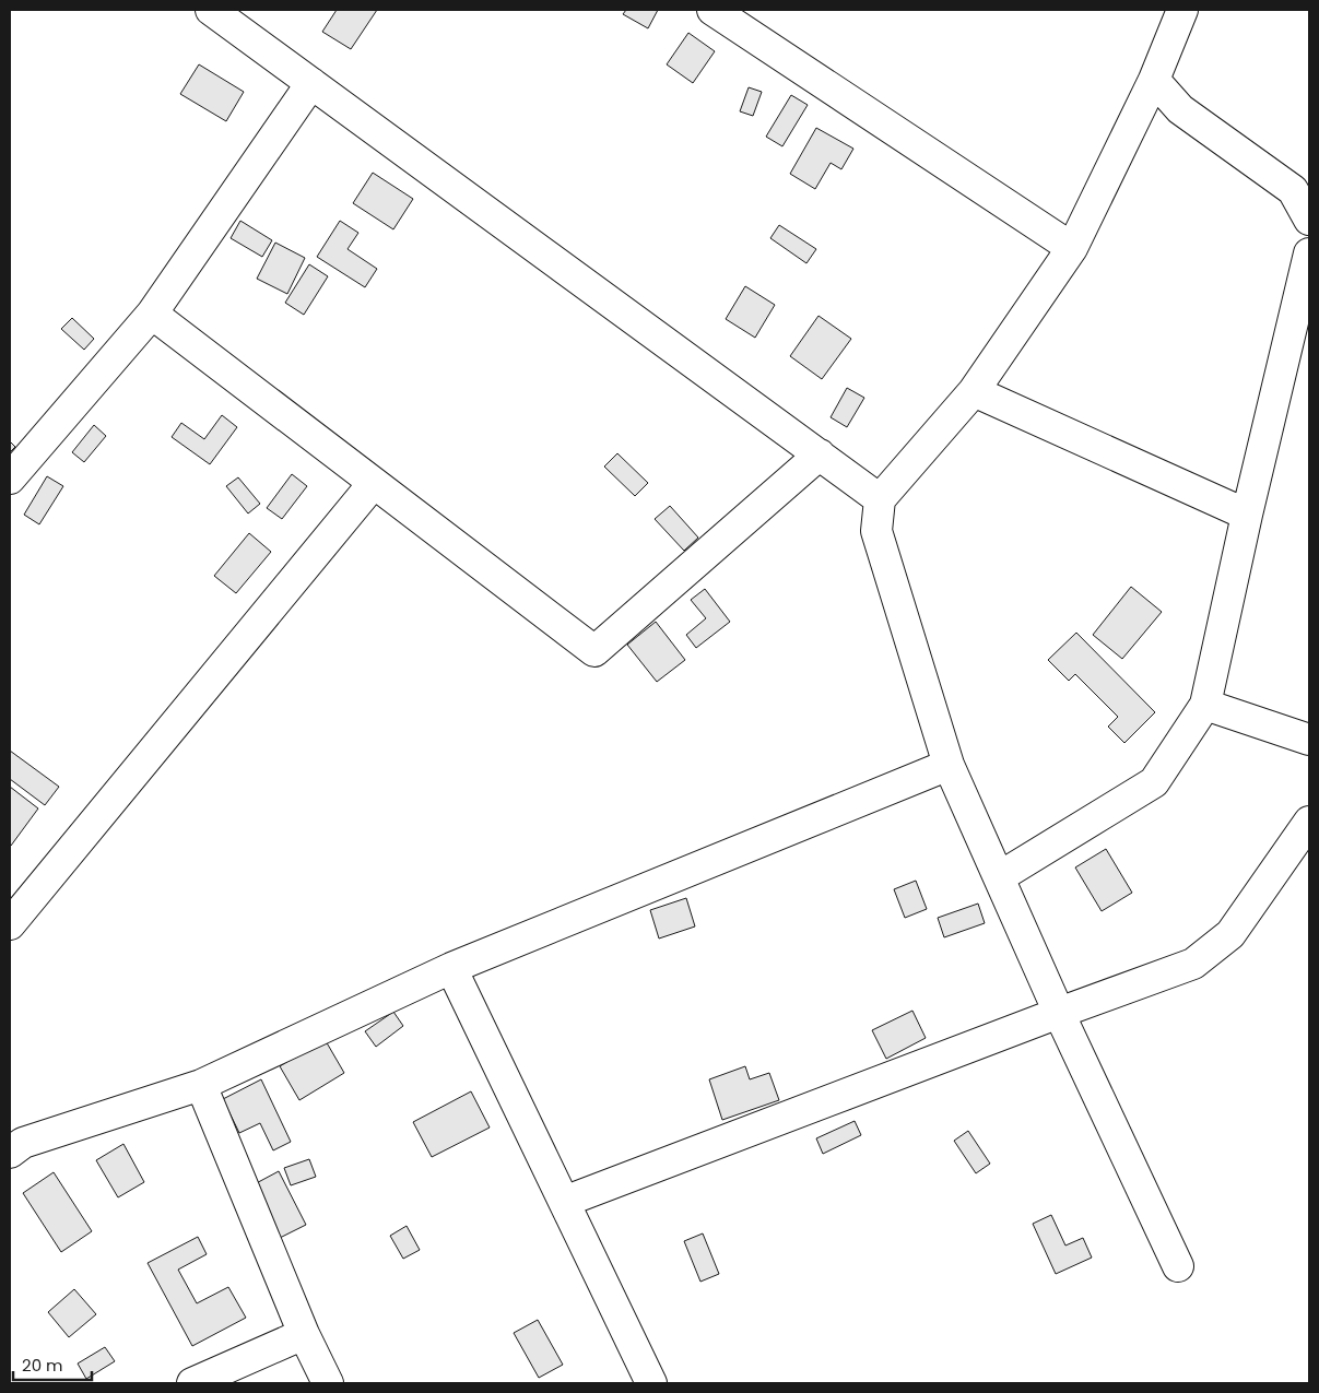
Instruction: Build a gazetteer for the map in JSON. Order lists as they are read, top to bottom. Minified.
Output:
{"scale_bar":"20 m"}
